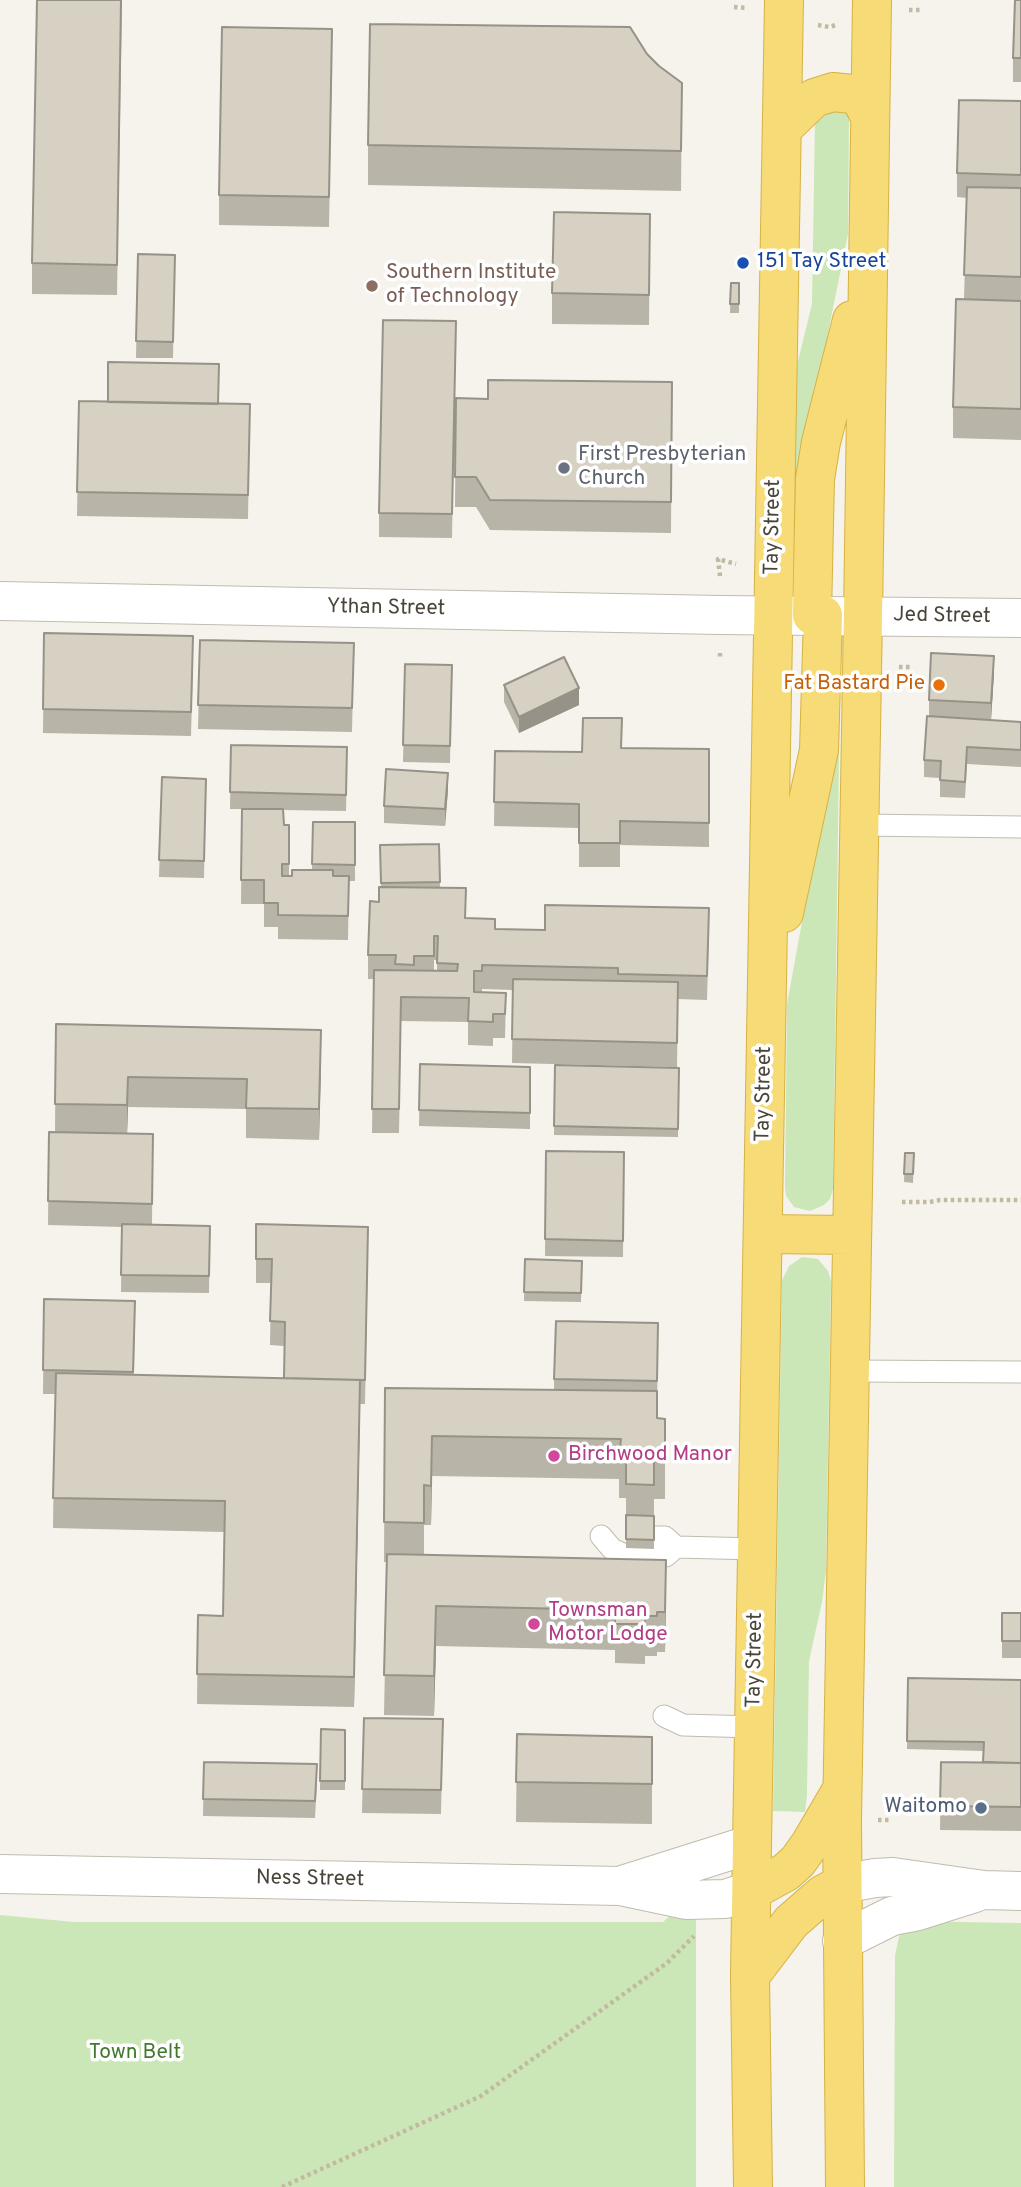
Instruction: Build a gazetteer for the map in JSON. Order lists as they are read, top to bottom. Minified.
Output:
{"streets":{"highway":["Tay Street"],"street":["Ythan Street","Jed Street","Ness Street"]},"crossings":[["Tay Street","Ythan Street"],["Tay Street","Ness Street"],["Ythan Street","Jed Street"]],"parks":["Town Belt"],"places":["151 Tay Street","Southern Institute of Technology","First Presbyterian Church","Fat Bastard Pie","Birchwood Manor","Townsman Motor Lodge","Waitomo"]}
